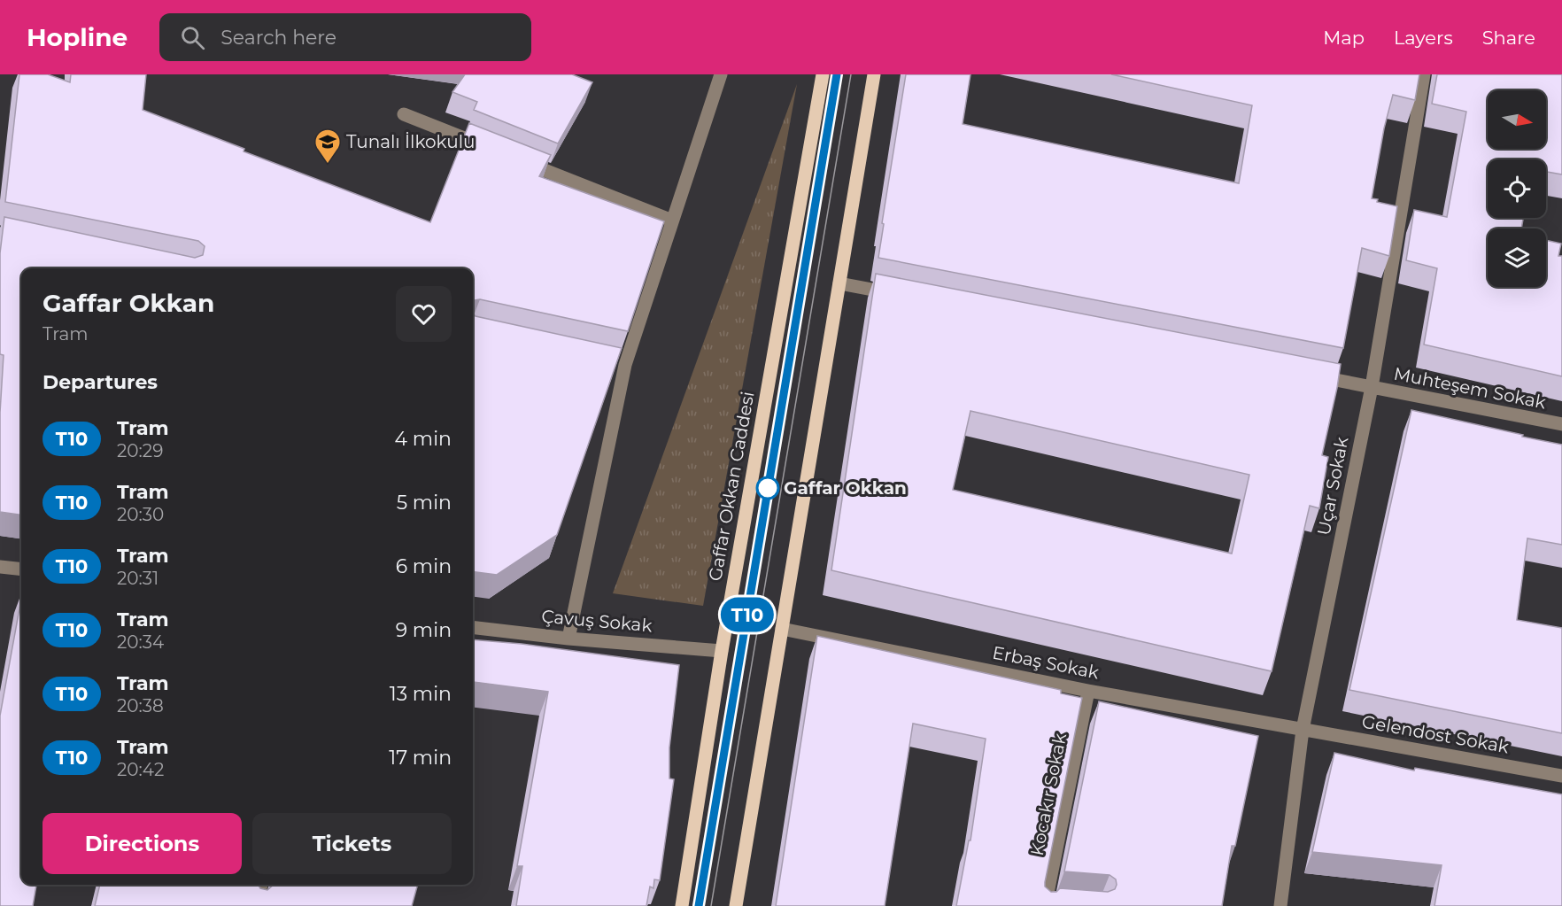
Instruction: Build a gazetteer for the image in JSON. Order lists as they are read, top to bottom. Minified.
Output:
{"streets":{"main road":["Gaffar Okkan Caddesi"],"street":["Muhteşem Sokak","Uçar Sokak","Çavuş Sokak","Erbaş Sokak","Gelendost Sokak","Kocakır Sokak"]},"crossings":[["Muhteşem Sokak","Uçar Sokak"],["Gaffar Okkan Caddesi","Çavuş Sokak"],["Uçar Sokak","Erbaş Sokak"],["Uçar Sokak","Gelendost Sokak"],["Erbaş Sokak","Gelendost Sokak"],["Erbaş Sokak","Kocakır Sokak"]],"places":{"school or university":["Tunalı İlkokulu"],"other":["Gaffar Okkan"]},"lines":["tram line T10"],"north":"right","page":{"header":"Hopline","search":"Search here","nav":["Map","Layers","Share"],"on_map":"T10","heading":[["Gaffar Okkan","Tram"],"Departures"],"list":[{"mark":"T10","name":"Tram","note":"20:29","value":"4 min"},{"mark":"T10","name":"Tram","note":"20:30","value":"5 min"},{"mark":"T10","name":"Tram","note":"20:31","value":"6 min"},{"mark":"T10","name":"Tram","note":"20:34","value":"9 min"},{"mark":"T10","name":"Tram","note":"20:38","value":"13 min"},{"mark":"T10","name":"Tram","note":"20:42","value":"17 min"}],"buttons":["Directions","Tickets"]}}
